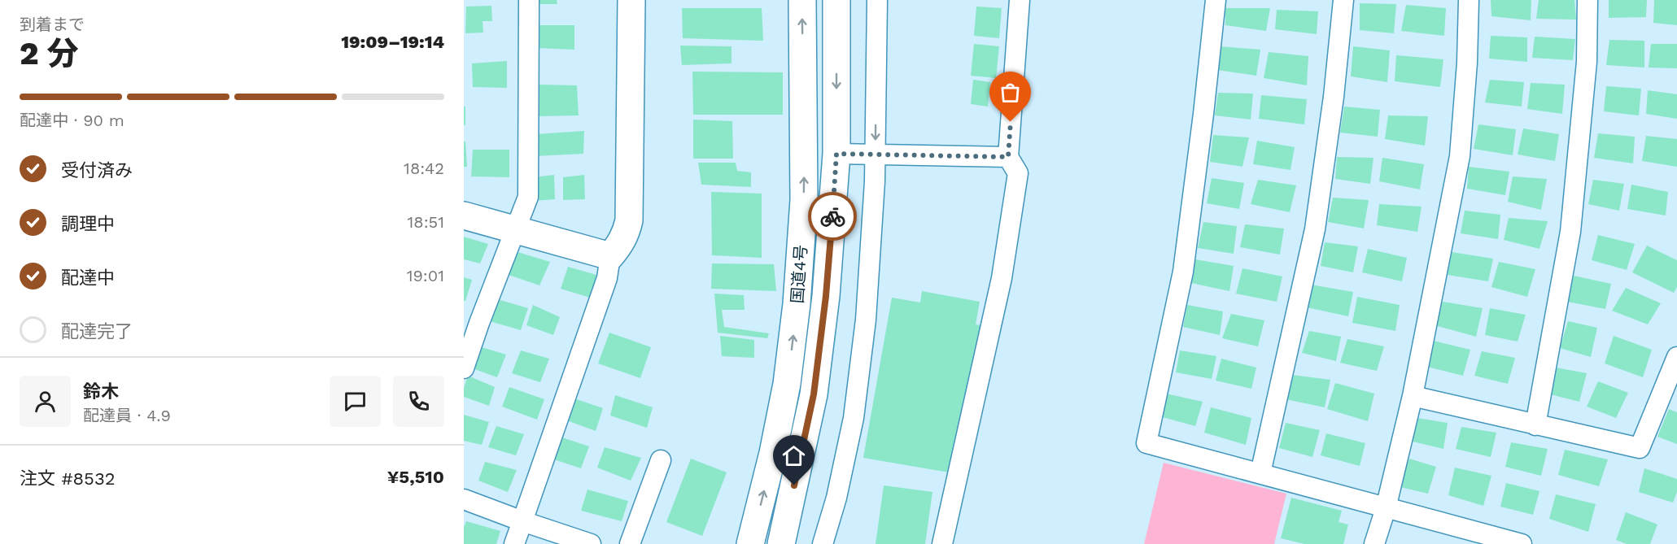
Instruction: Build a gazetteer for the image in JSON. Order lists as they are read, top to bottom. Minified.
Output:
{"streets":{"main road":["国道4号"]},"page":{"heading":["2 分","到着まで","19:09–19:14"],"panel":["鈴木","配達員 · 4.9","注文 #8532","¥5,510"],"bar":"配達中 · 90 m","list":[["受付済み","18:42"],["調理中","18:51"],["配達中","19:01"],"配達完了"]}}
